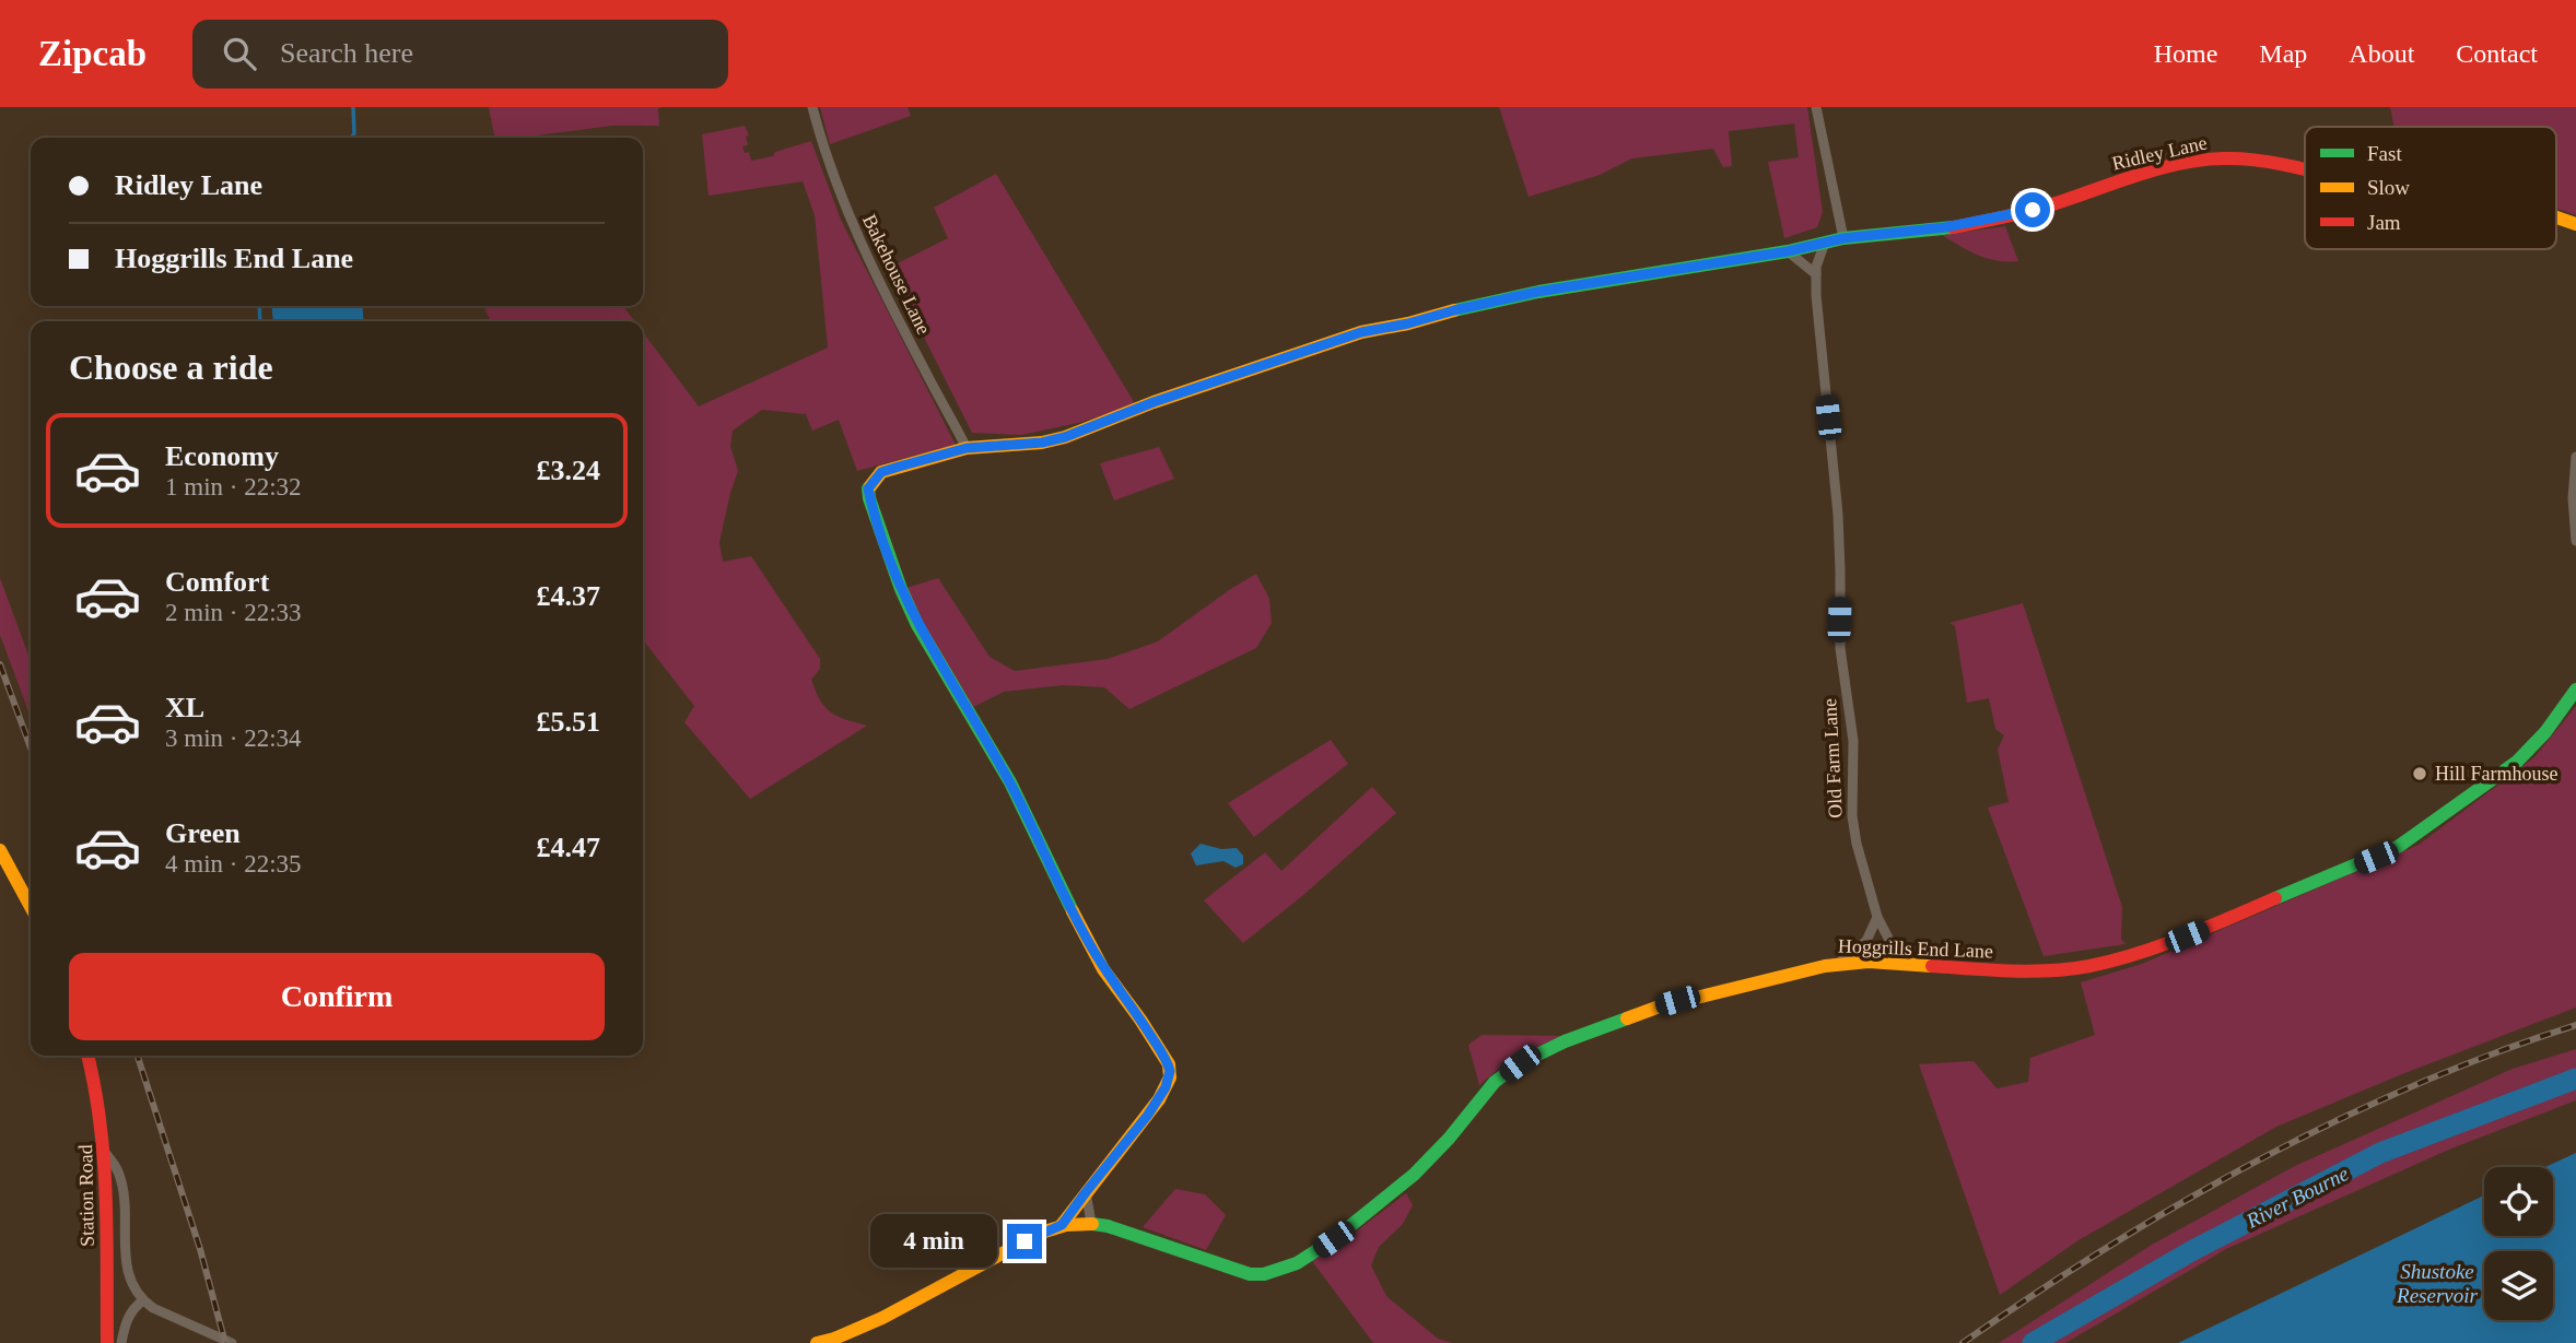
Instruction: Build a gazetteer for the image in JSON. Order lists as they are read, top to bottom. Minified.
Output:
{"streets":{"street":["Ridley Lane","Bakehouse Lane","Old Farm Lane","Hoggrills End Lane","Station Road"]},"crossings":[["Ridley Lane","Bakehouse Lane"],["Ridley Lane","Old Farm Lane"],["Old Farm Lane","Hoggrills End Lane"]],"water":["River Bourne","Shustoke Reservoir"],"places":["Hill Farmhouse"],"legend":["Fast","Slow","Jam"],"page":{"header":"Zipcab","search":"Search here","nav":["Home","Map","About","Contact"],"banner":["Ridley Lane","Hoggrills End Lane"],"heading":"Choose a ride","list":[{"name":"Economy","note":"1 min · 22:32","value":"£3.24"},{"name":"Comfort","note":"2 min · 22:33","value":"£4.37"},{"name":"XL","note":"3 min · 22:34","value":"£5.51"},{"name":"Green","note":"4 min · 22:35","value":"£4.47"}],"buttons":"Confirm","bubble":"4 min"}}
